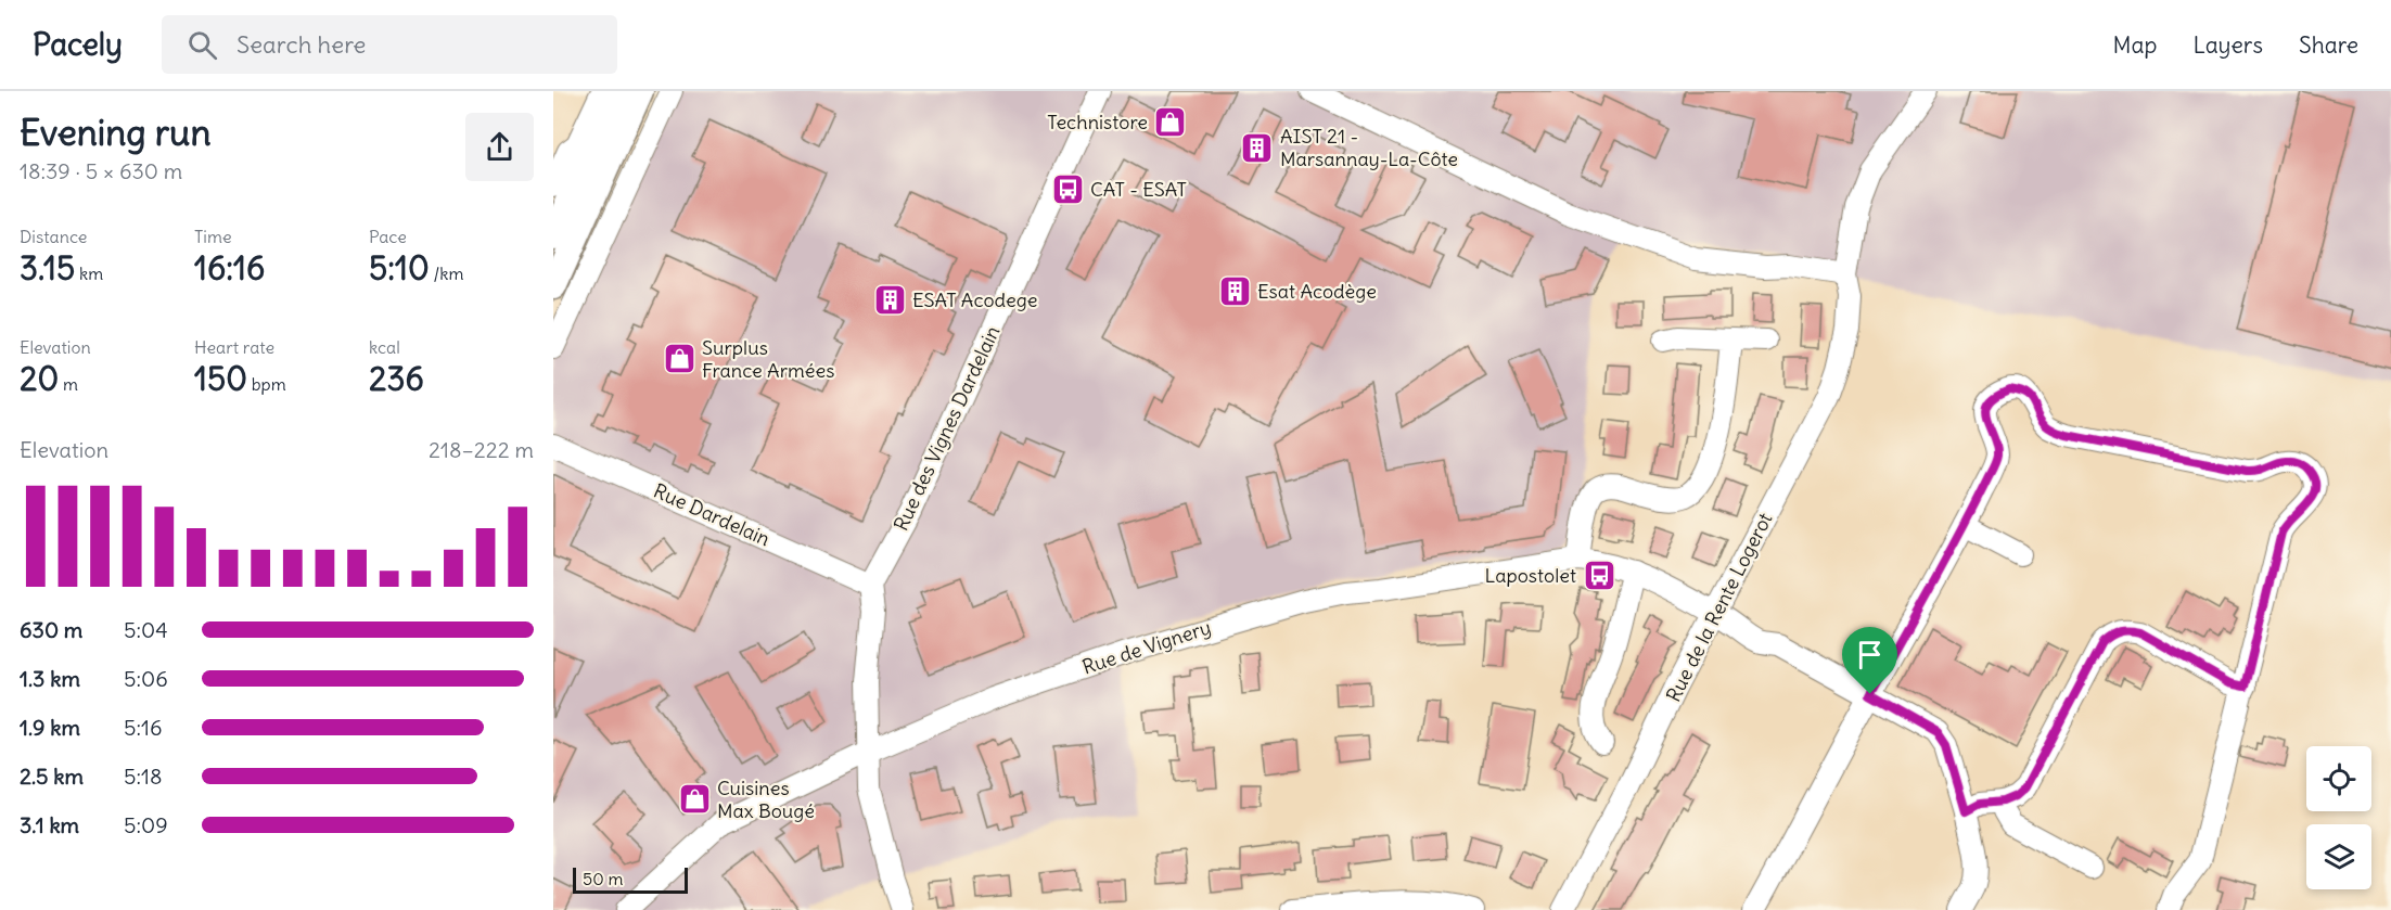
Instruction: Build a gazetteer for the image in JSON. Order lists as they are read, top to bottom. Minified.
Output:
{"streets":{"street":["Rue des Vignes Dardelain","Rue Dardelain","Rue de la Rente Logerot","Rue de Vignery"]},"crossings":[["Rue des Vignes Dardelain","Rue Dardelain"],["Rue de la Rente Logerot","Rue de Vignery"]],"places":{"shop":["Technistore","Surplus France Armées","Cuisines Max Bougé"],"building":["AIST 21 - Marsannay-La-Côte","Esat Acodège","ESAT Acodege"],"bus stop":["CAT - ESAT","Lapostolet"]},"scale_bar":"50 m","page":{"header":"Pacely","search":"Search here","nav":["Map","Layers","Share"],"heading":["Evening run","18:39 · 5 × 630 m"],"stats":[["Distance","3.15 km"],["Time","16:16"],["Pace","5:10 /km"],["Elevation","20 m"],["Heart rate","150 bpm"],["kcal","236"]],"chart":["Elevation","218–222 m"],"list":[{"name":"630 m","note":"5:04"},{"name":"1.3 km","note":"5:06"},{"name":"1.9 km","note":"5:16"},{"name":"2.5 km","note":"5:18"},{"name":"3.1 km","note":"5:09"}],"scale":"50 m"}}
